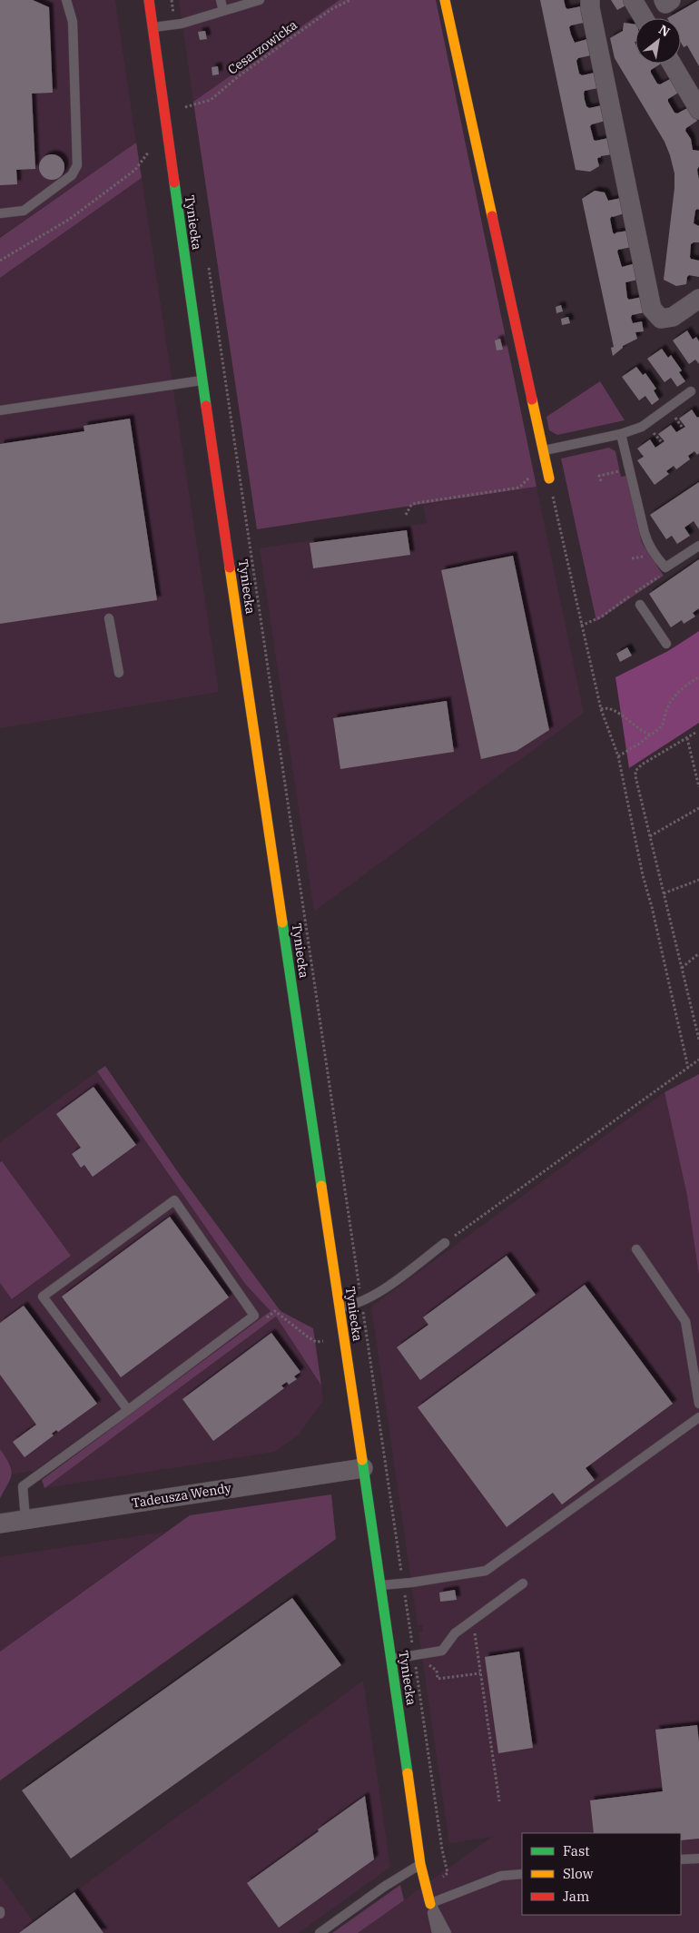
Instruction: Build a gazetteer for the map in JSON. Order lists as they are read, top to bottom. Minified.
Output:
{"streets":{"street":["Tyniecka","Tadeusza Wendy"],"path":["Cesarzowicka"]},"crossings":[["Tyniecka","Tadeusza Wendy"]],"legend":["Fast","Slow","Jam"],"north":"top right"}
